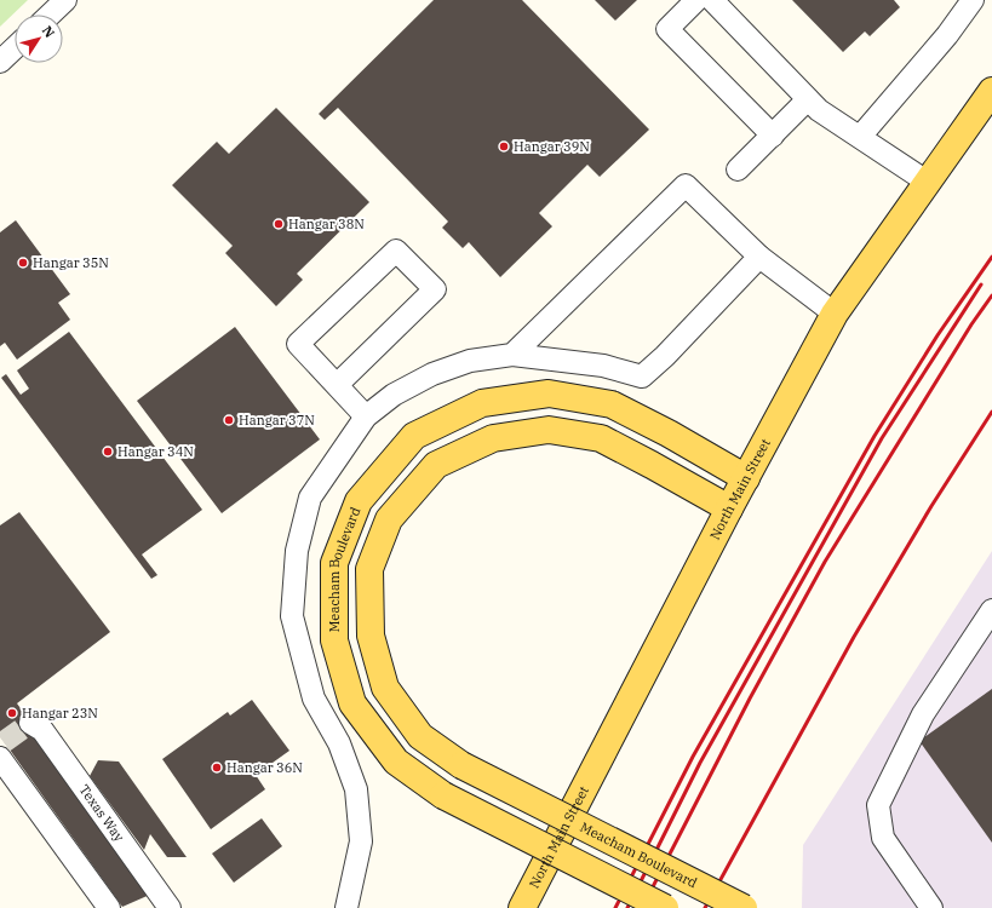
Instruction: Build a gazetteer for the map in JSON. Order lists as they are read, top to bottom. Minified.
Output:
{"streets":{"main road":["North Main Street","Meacham Boulevard"],"lane":["Texas Way"]},"crossings":[["North Main Street","Meacham Boulevard"]],"places":["Hangar 39N","Hangar 38N","Hangar 35N","Hangar 37N","Hangar 34N","Hangar 23N","Hangar 36N"],"north":"top right"}
